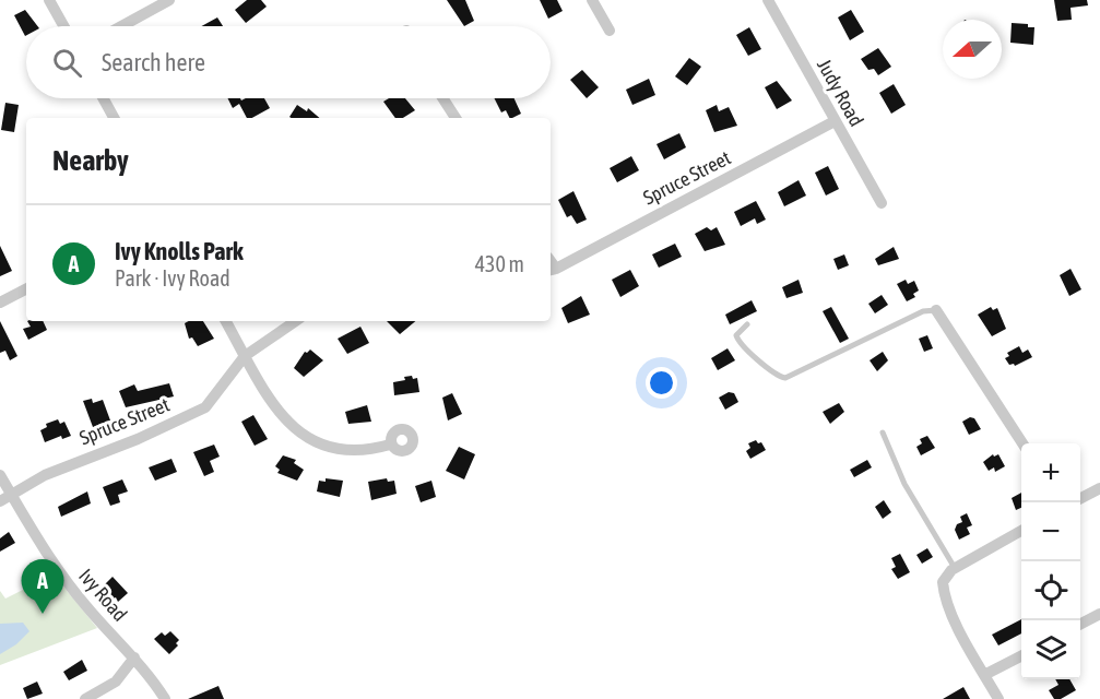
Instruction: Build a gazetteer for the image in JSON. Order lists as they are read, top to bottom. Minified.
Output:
{"streets":{"street":["Judy Road","Spruce Street","Ivy Road"]},"crossings":[["Judy Road","Spruce Street"],["Spruce Street","Ivy Road"]],"north":"left","page":{"search":"Search here","heading":"Nearby","list":[{"mark":"A","name":"Ivy Knolls Park","note":"Park · Ivy Road","value":"430 m"}],"map_buttons":["+","−"],"pins":"A"}}
